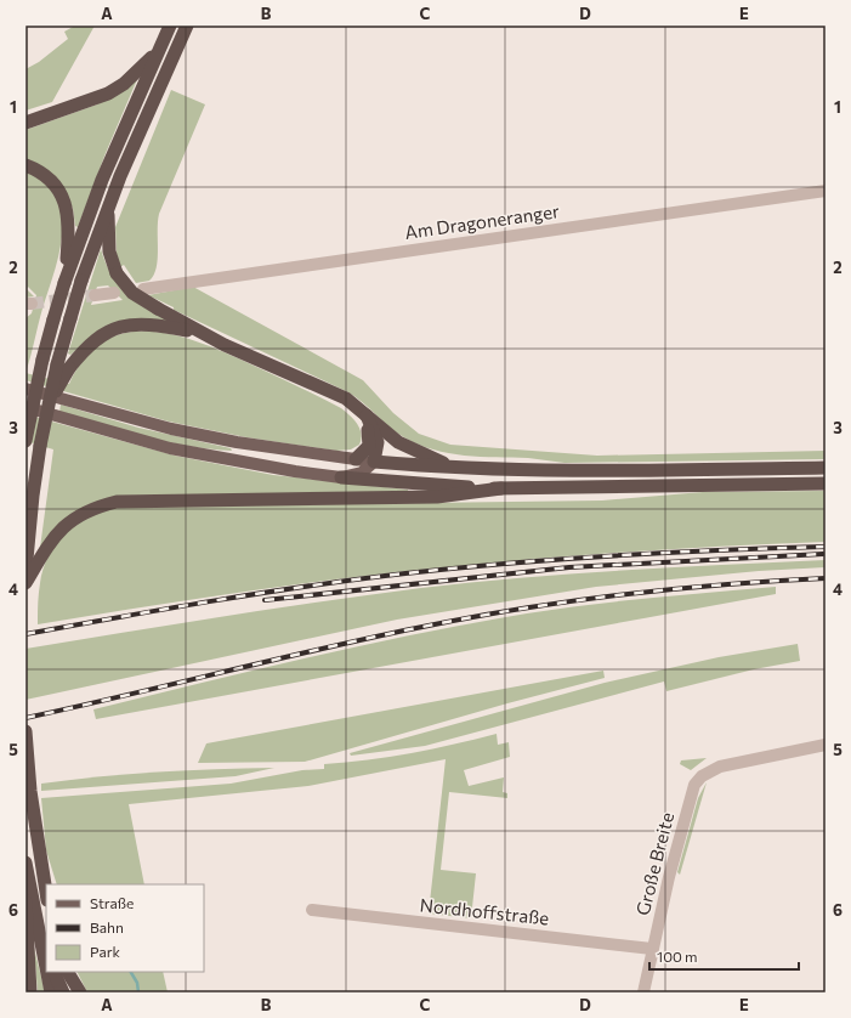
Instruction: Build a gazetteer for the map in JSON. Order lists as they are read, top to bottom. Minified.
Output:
{"streets":{"street":["Am Dragoneranger","Große Breite","Nordhoffstraße"]},"crossings":[["Große Breite","Nordhoffstraße"]],"legend":["Straße","Bahn","Park"],"scale_bar":"100 m","grid":{"columns":["A","B","C","D","E"],"rows":["1","2","3","4","5","6"]}}
